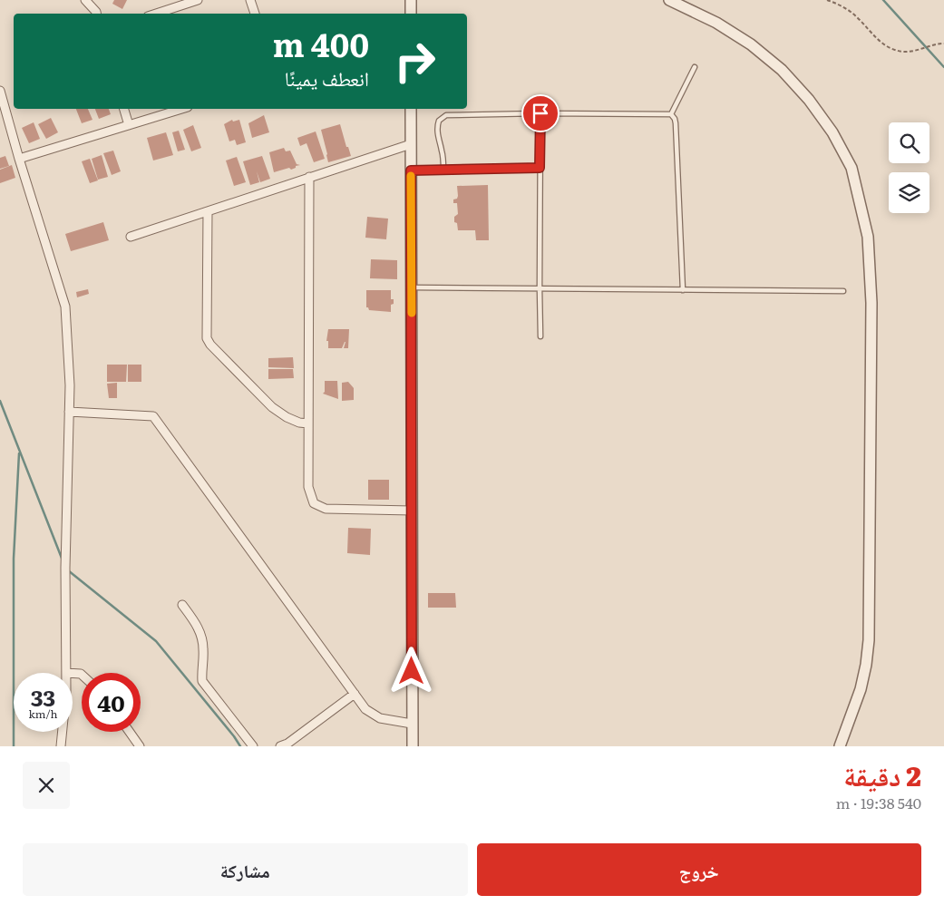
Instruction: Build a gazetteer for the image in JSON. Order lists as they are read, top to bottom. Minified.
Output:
{"page":{"turn":["400 m","انعطف يمينًا"],"speed":"33 km/h","limit":"40","heading":["2 دقيقة","540 m · 19:38"],"buttons":["خروج","مشاركة"]}}
